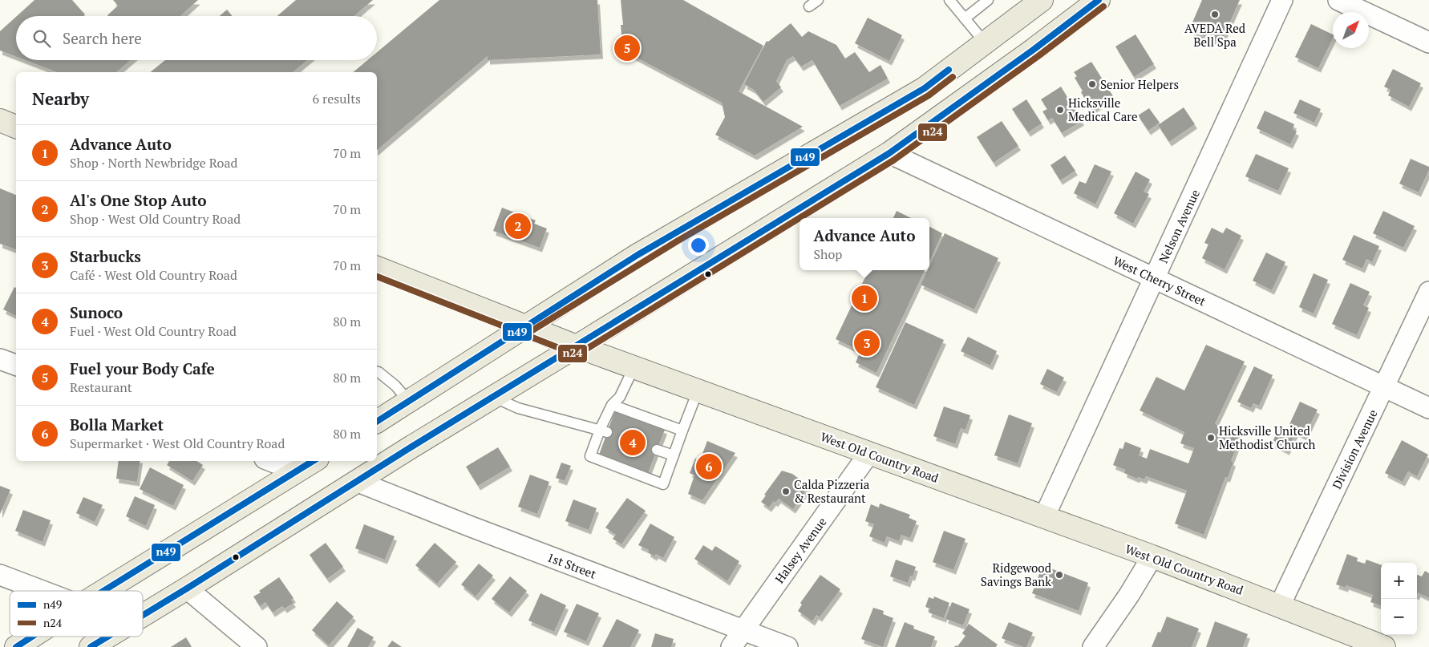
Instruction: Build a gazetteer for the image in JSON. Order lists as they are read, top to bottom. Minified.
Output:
{"streets":{"main road":["West Old Country Road"],"street":["Nelson Avenue","West Cherry Street","Division Avenue","Halsey Avenue","1st Street"]},"crossings":[["Nelson Avenue","West Cherry Street"],["Nelson Avenue","West Old Country Road"],["West Cherry Street","Division Avenue"],["Division Avenue","West Old Country Road"],["West Old Country Road","Halsey Avenue"],["Halsey Avenue","1st Street"]],"places":["AVEDA Red Bell Spa","Senior Helpers","Hicksville Medical Care","Hicksville United Methodist Church","Calda Pizzeria & Restaurant","Ridgewood Savings Bank"],"lines":["transit line n49","transit line n24"],"legend":["n49","n24"],"north":"top right","page":{"search":"Search here","pins":["5","2","1","3","4","6"],"heading":["Nearby","6 results"],"list":[{"mark":"1","name":"Advance Auto","note":"Shop · North Newbridge Road","value":"70 m"},{"mark":"2","name":"Al's One Stop Auto","note":"Shop · West Old Country Road","value":"70 m"},{"mark":"3","name":"Starbucks","note":"Café · West Old Country Road","value":"70 m"},{"mark":"4","name":"Sunoco","note":"Fuel · West Old Country Road","value":"80 m"},{"mark":"5","name":"Fuel your Body Cafe","note":"Restaurant","value":"80 m"},{"mark":"6","name":"Bolla Market","note":"Supermarket · West Old Country Road","value":"80 m"}],"popup":["Advance Auto","Shop"],"map_buttons":["+","−"]}}
